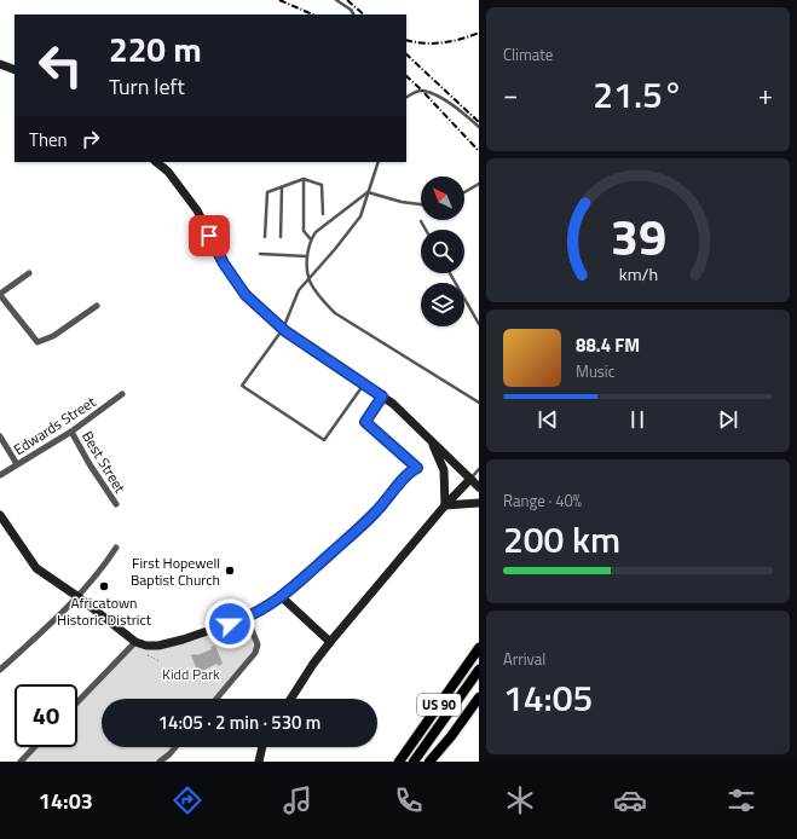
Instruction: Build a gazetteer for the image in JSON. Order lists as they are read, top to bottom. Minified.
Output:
{"streets":{"main road":["US 90"],"street":["Edwards Street","Best Street"]},"crossings":[["Edwards Street","Best Street"]],"parks":["Kidd Park"],"places":["First Hopewell Baptist Church","Africatown Historic District"],"north":"top left","page":{"tile":["Climate",["Range · 40%","200 km"],["Arrival","14:05"]],"turn":["220 m","Turn left"],"heat":["−","21.5°","+"],"then":"Then","song":["88.4 FM","Music"],"limit":"40","trip":"14:05 · 2 min · 530 m","tabs":"14:03","gauge":["39","km/h"]}}
